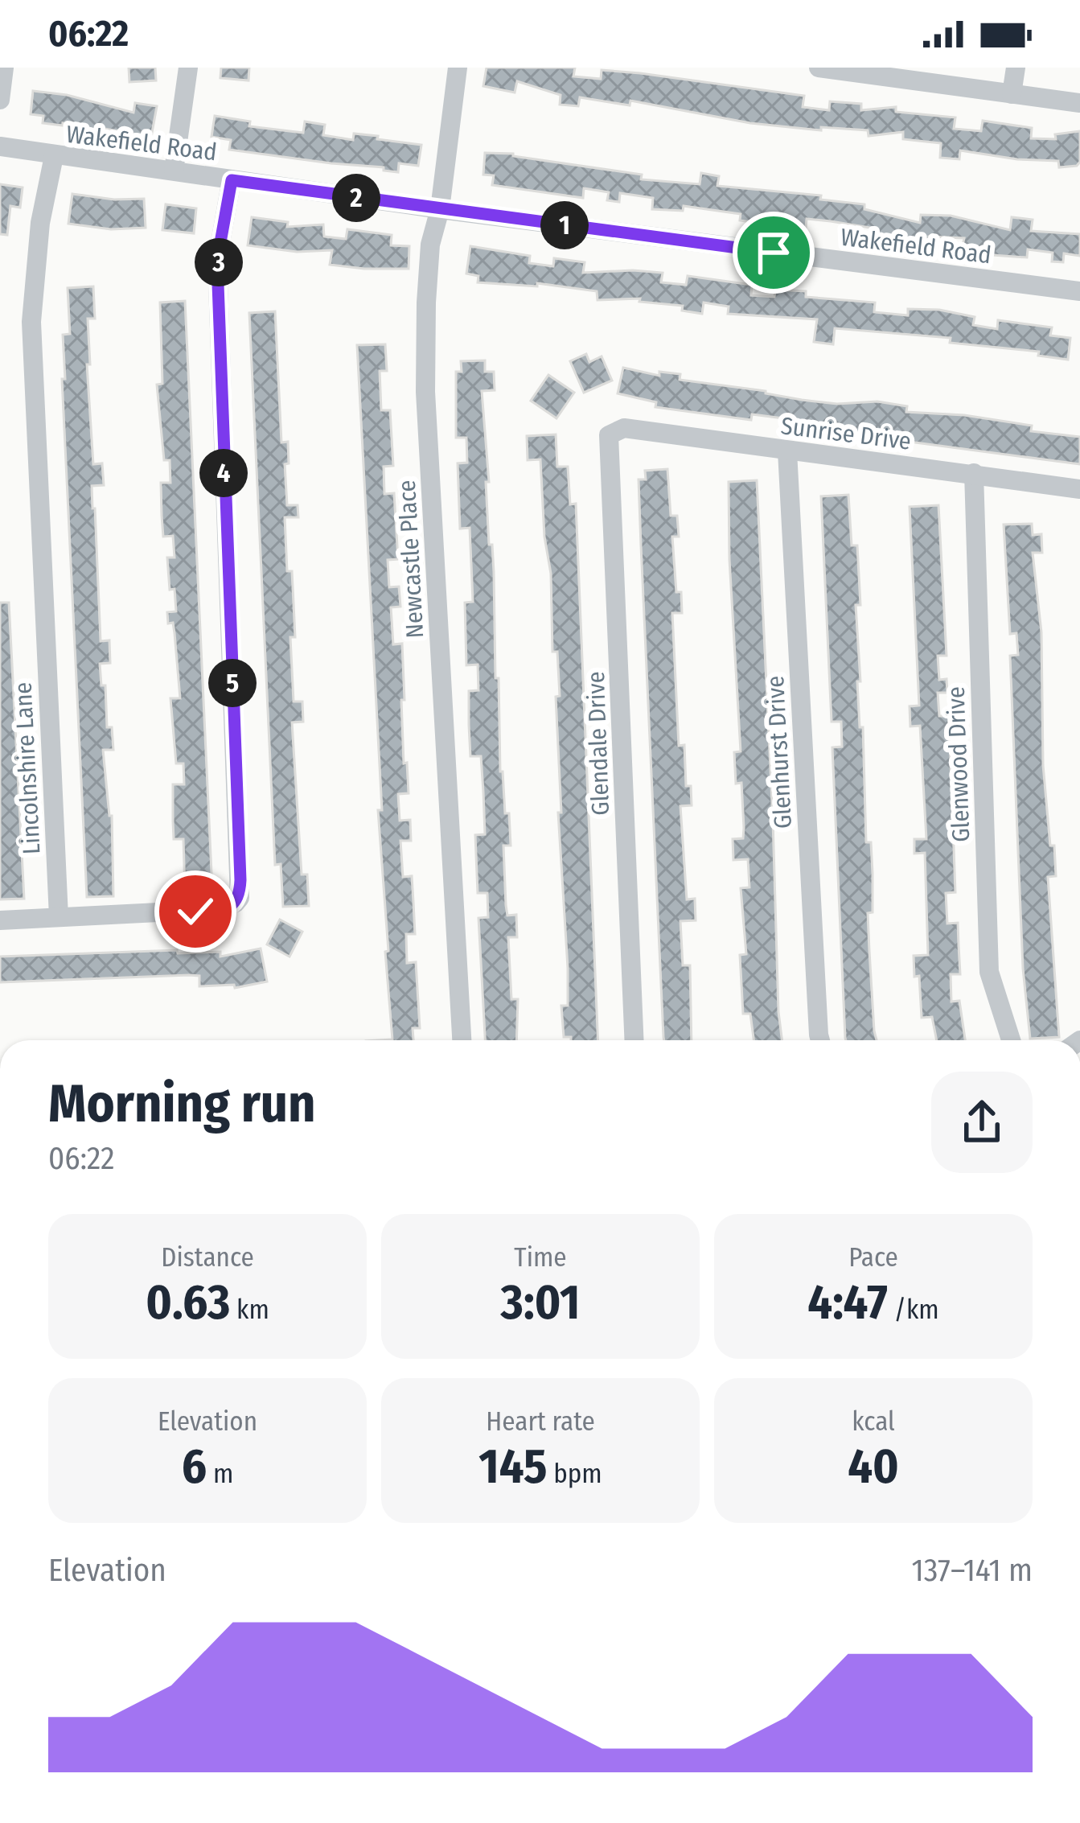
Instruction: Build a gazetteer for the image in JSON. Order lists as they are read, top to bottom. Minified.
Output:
{"streets":{"street":["Wakefield Road","Sunrise Drive","Newcastle Place","Glendale Drive","Glenhurst Drive","Glenwood Drive","Lincolnshire Lane"]},"crossings":[["Wakefield Road","Newcastle Place"],["Wakefield Road","Lincolnshire Lane"],["Sunrise Drive","Glendale Drive"],["Sunrise Drive","Glenhurst Drive"],["Sunrise Drive","Glenwood Drive"]],"page":{"status":"06:22","pins":["2","1","3","4","5"],"heading":["Morning run","06:22"],"stats":[["Distance","0.63 km"],["Time","3:01"],["Pace","4:47 /km"],["Elevation","6 m"],["Heart rate","145 bpm"],["kcal","40"]],"chart":["Elevation","137–141 m"]}}
